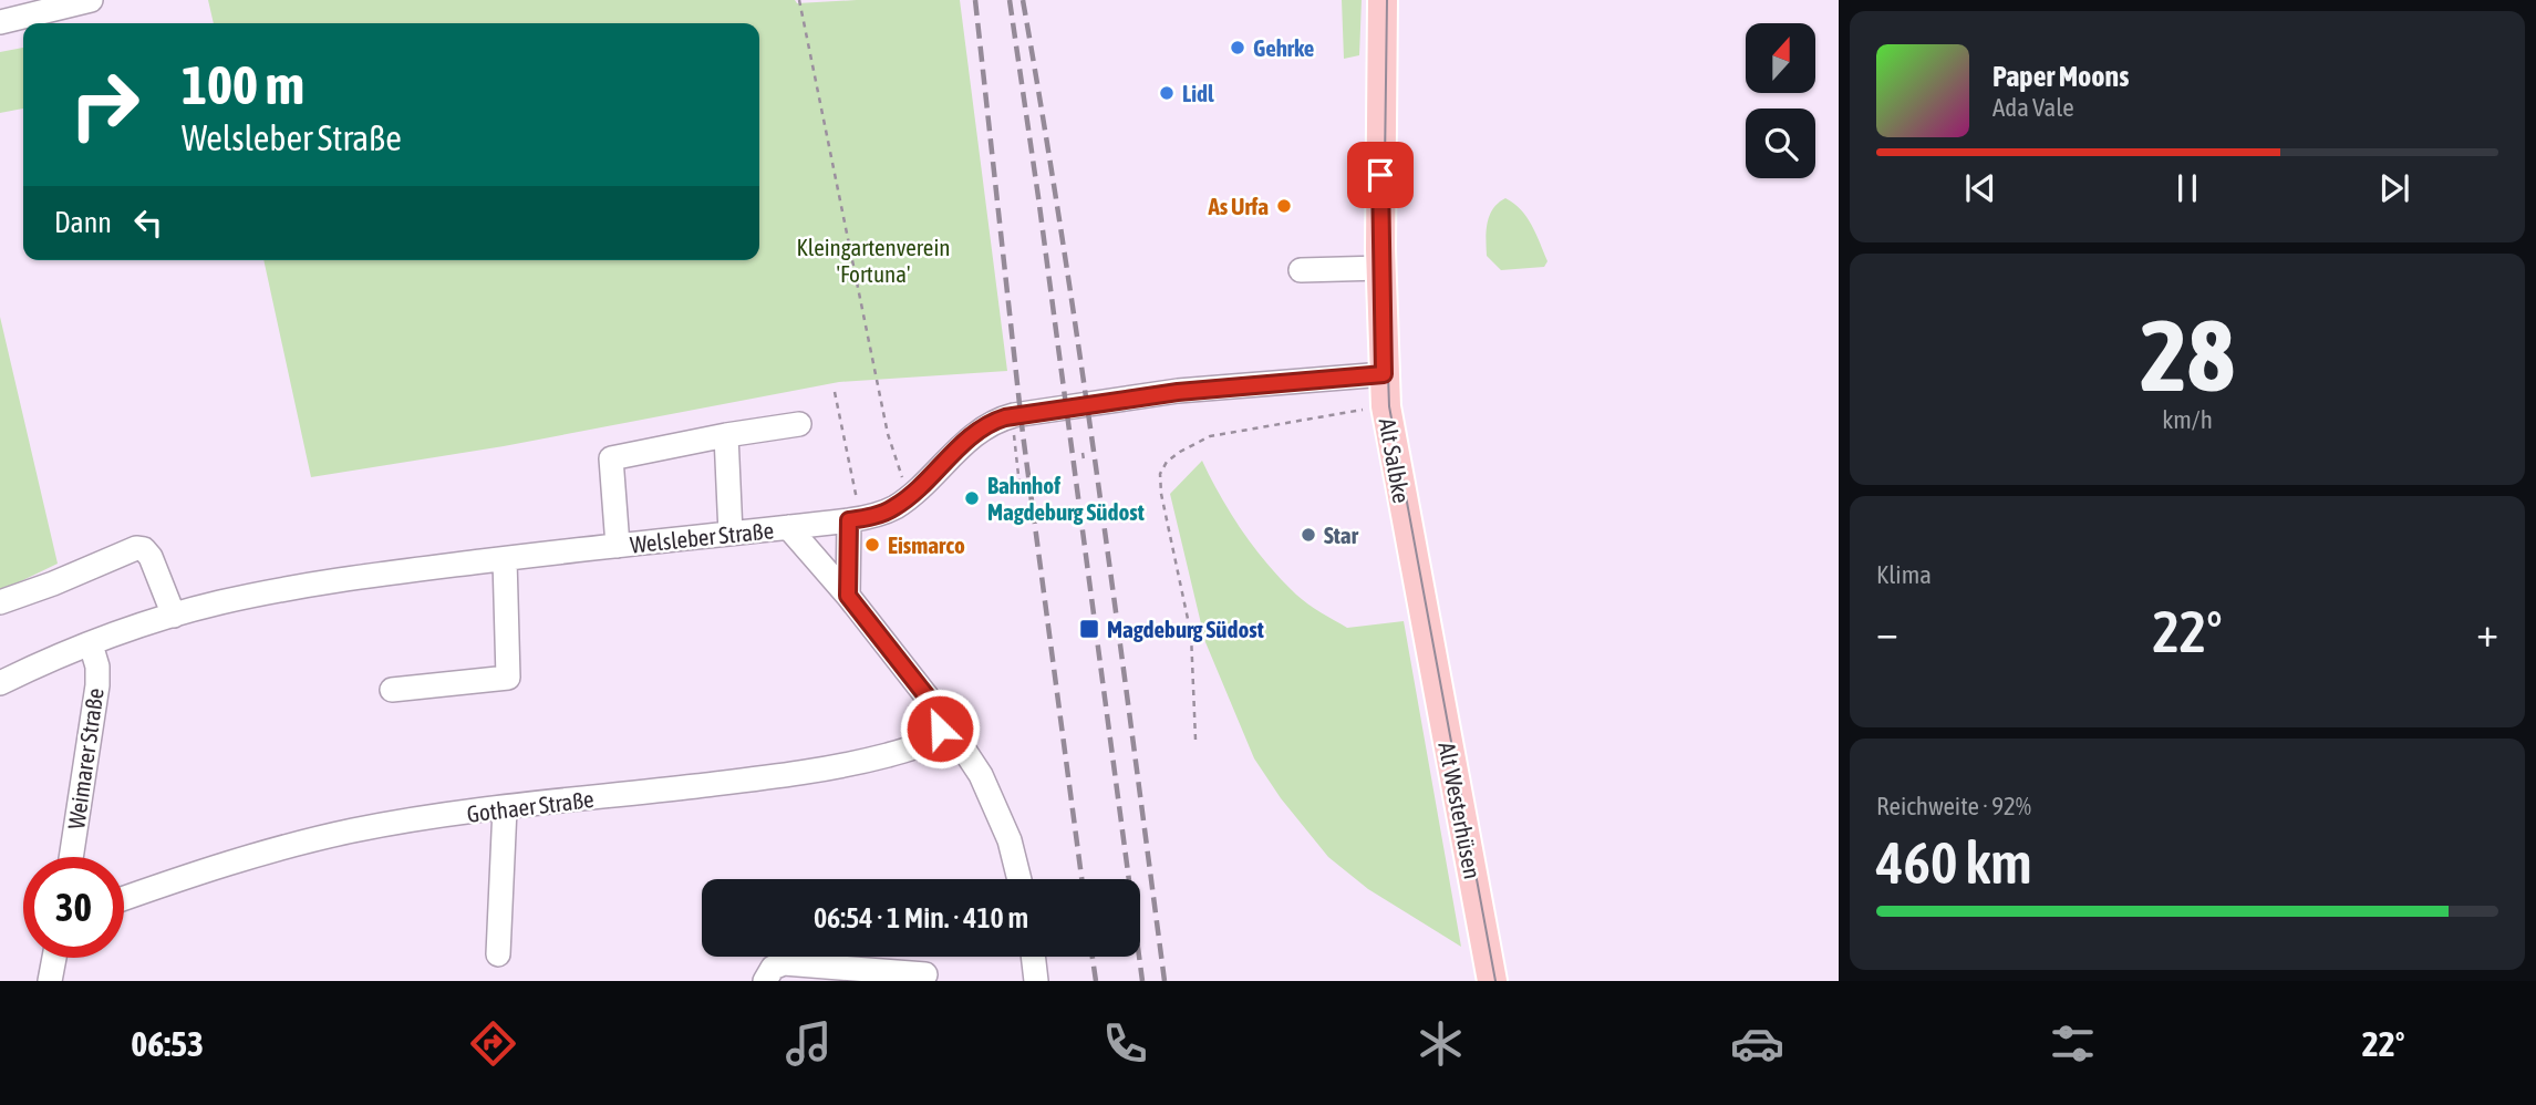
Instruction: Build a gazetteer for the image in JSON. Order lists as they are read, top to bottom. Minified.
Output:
{"streets":{"main road":["Alt Salbke","Alt Westerhüsen"],"street":["Welsleber Straße","Weimarer Straße","Gothaer Straße"]},"crossings":[["Alt Salbke","Welsleber Straße"],["Alt Salbke","Alt Westerhüsen"],["Welsleber Straße","Weimarer Straße"]],"parks":["Kleingartenverein 'Fortuna'"],"places":{"other":["Gehrke","Lidl","As Urfa","Bahnhof Magdeburg Südost","Star","Eismarco"],"transit":["Magdeburg Südost"]},"north":"top","page":{"turn":["100 m","Welsleber Straße"],"song":["Paper Moons","Ada Vale"],"then":"Dann","tile":[["28","km/h"],"Klima",["Reichweite · 92%","460 km"]],"heat":["−","22°","+"],"limit":"30","trip":"06:54 · 1 Min. · 410 m","tabs":["06:53","22°"]}}
